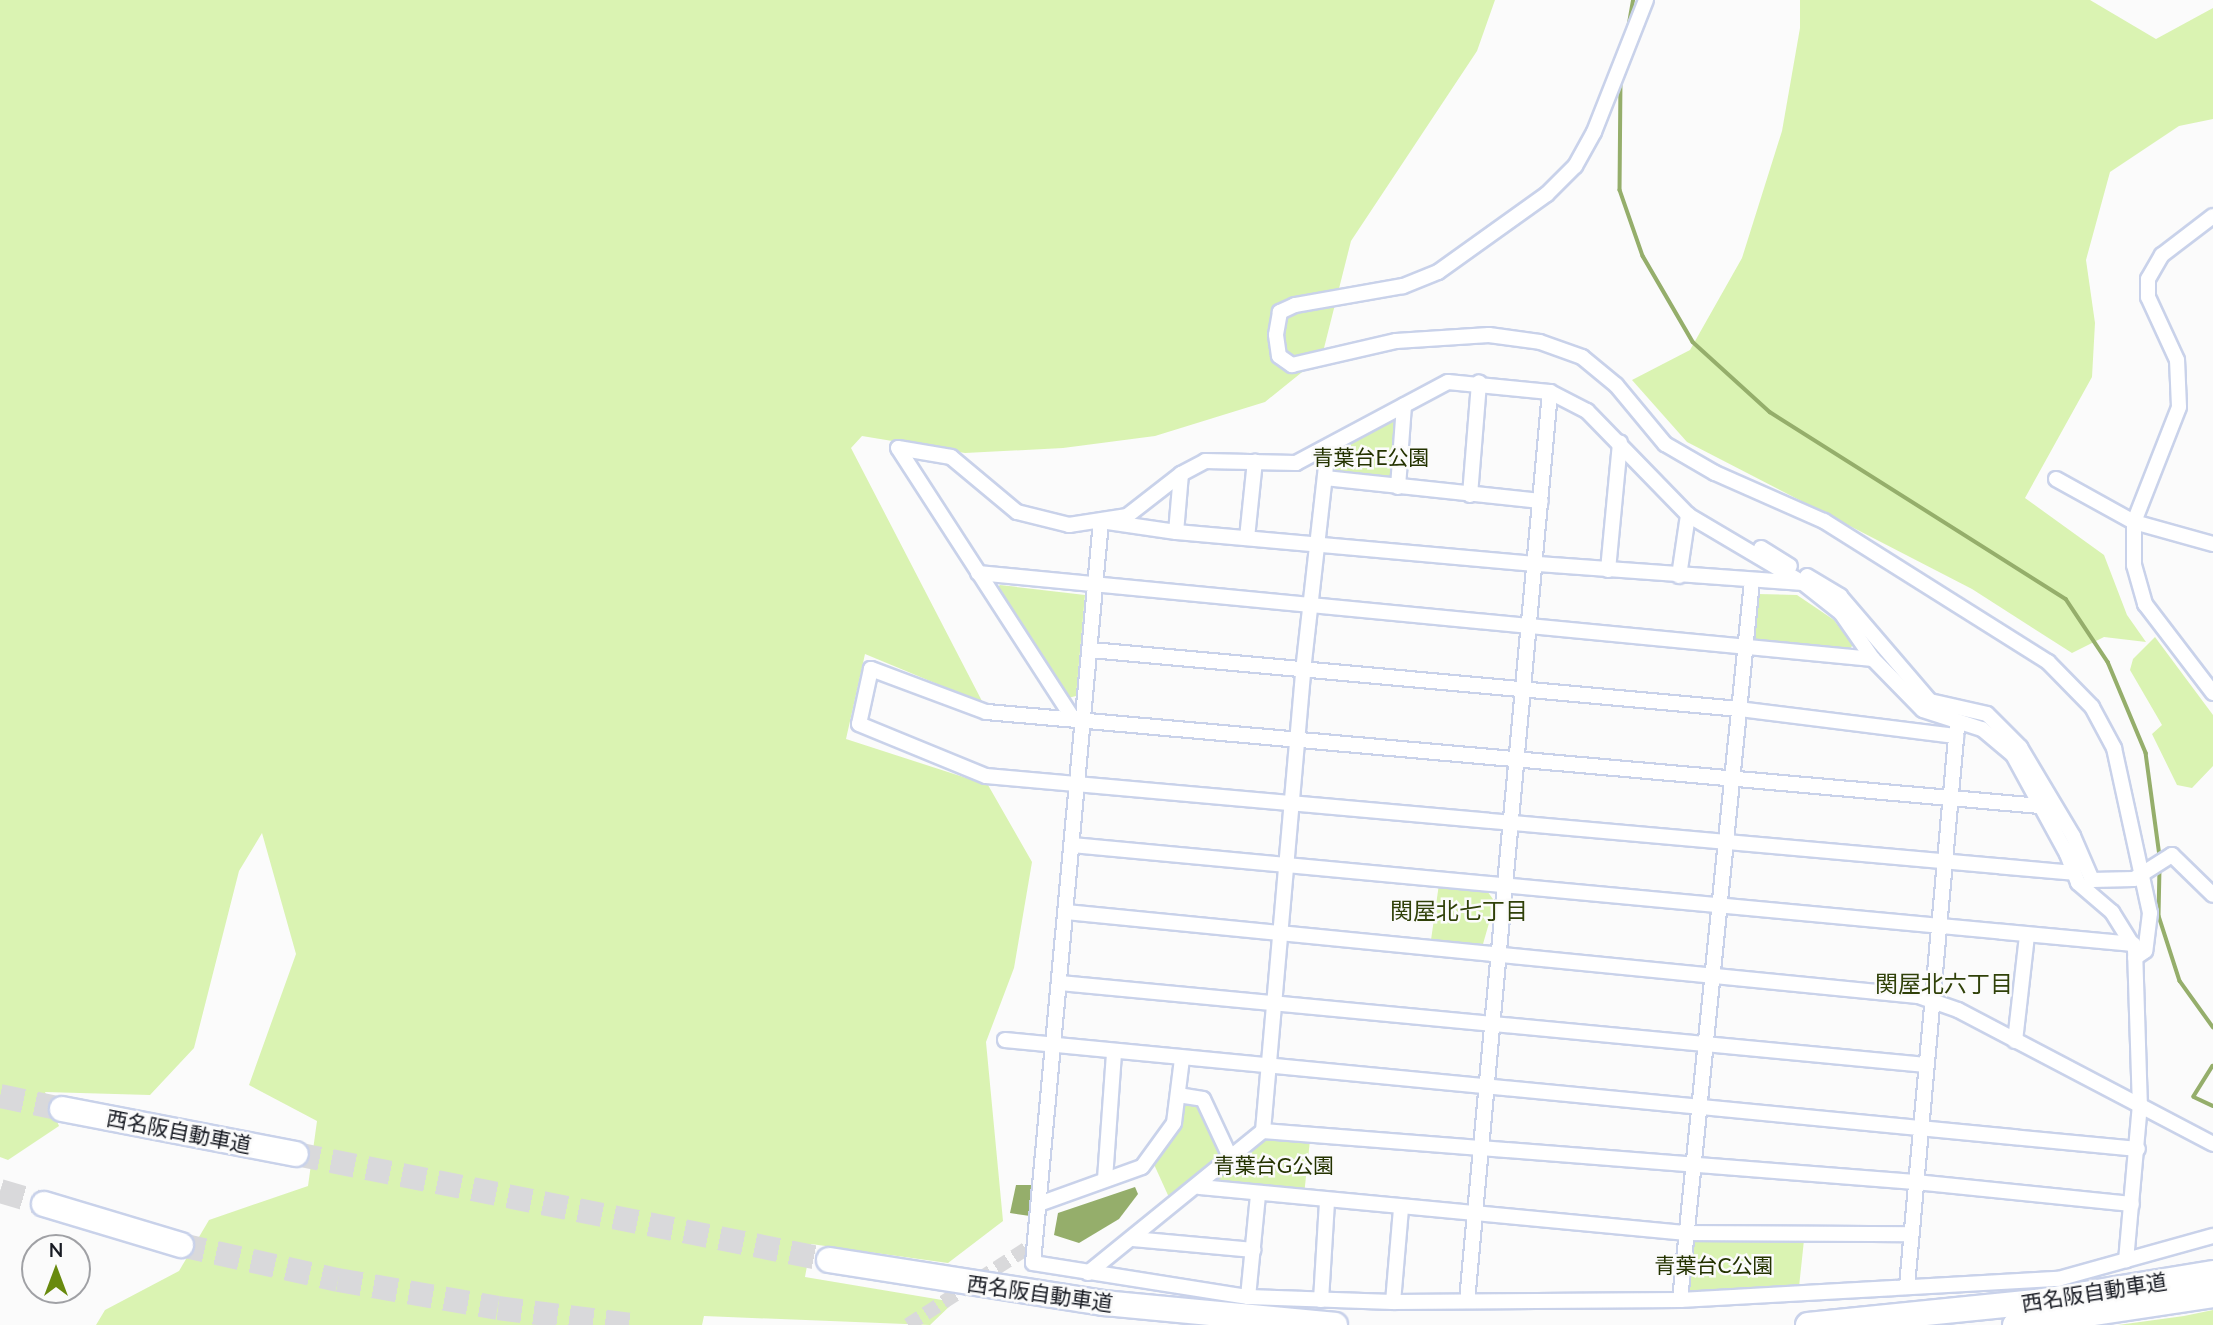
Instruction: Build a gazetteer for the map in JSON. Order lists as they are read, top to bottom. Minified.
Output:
{"streets":{"highway":["西名阪自動車道"]},"districts":["関屋北七丁目","関屋北六丁目"],"parks":["青葉台E公園","青葉台G公園","青葉台C公園"],"north":"top"}
